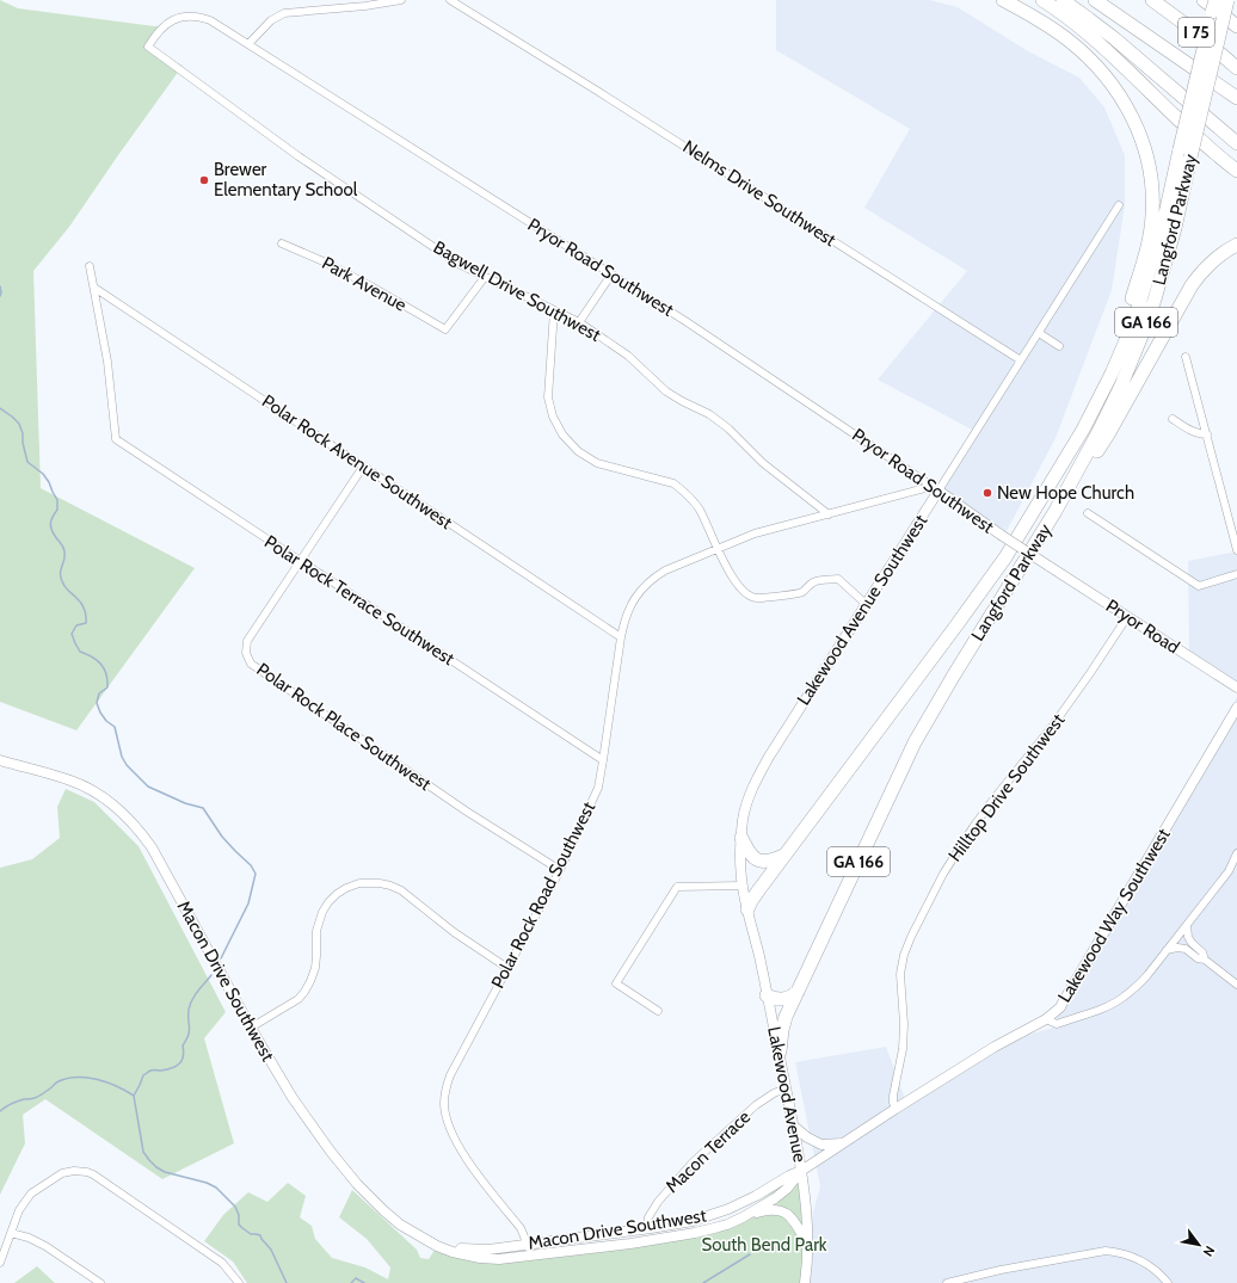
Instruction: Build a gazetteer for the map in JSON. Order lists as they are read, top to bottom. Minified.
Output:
{"streets":{"highway":["I 75","Langford Parkway","GA 166"],"street":["Nelms Drive Southwest","Pryor Road Southwest","Park Avenue","Bagwell Drive Southwest","Polar Rock Avenue Southwest","Polar Rock Terrace Southwest","Lakewood Avenue Southwest","Pryor Road","Polar Rock Place Southwest","Hilltop Drive Southwest","Polar Rock Road Southwest","Lakewood Way Southwest","Macon Drive Southwest","Lakewood Avenue","Macon Terrace"]},"crossings":[["Nelms Drive Southwest","Lakewood Avenue Southwest"],["Langford Parkway","GA 166"],["Langford Parkway","Lakewood Avenue Southwest"],["Langford Parkway","Lakewood Avenue"],["Pryor Road Southwest","Bagwell Drive Southwest"],["Pryor Road Southwest","Lakewood Avenue Southwest"],["Pryor Road Southwest","Pryor Road"],["Pryor Road Southwest","Polar Rock Road Southwest"],["Park Avenue","Bagwell Drive Southwest"],["Bagwell Drive Southwest","Polar Rock Road Southwest"],["GA 166","Lakewood Avenue"],["Polar Rock Avenue Southwest","Polar Rock Terrace Southwest"],["Polar Rock Avenue Southwest","Polar Rock Place Southwest"],["Polar Rock Avenue Southwest","Polar Rock Road Southwest"],["Polar Rock Terrace Southwest","Polar Rock Place Southwest"],["Polar Rock Terrace Southwest","Polar Rock Road Southwest"],["Lakewood Avenue Southwest","Polar Rock Road Southwest"],["Lakewood Avenue Southwest","Lakewood Avenue"],["Pryor Road","Hilltop Drive Southwest"],["Polar Rock Place Southwest","Polar Rock Road Southwest"],["Hilltop Drive Southwest","Lakewood Way Southwest"],["Polar Rock Road Southwest","Macon Drive Southwest"],["Lakewood Way Southwest","Macon Drive Southwest"],["Lakewood Way Southwest","Lakewood Avenue"],["Macon Drive Southwest","Lakewood Avenue"],["Macon Drive Southwest","Macon Terrace"],["Lakewood Avenue","Macon Terrace"]],"parks":["South Bend Park"],"places":["Brewer Elementary School","New Hope Church"],"north":"bottom right"}
